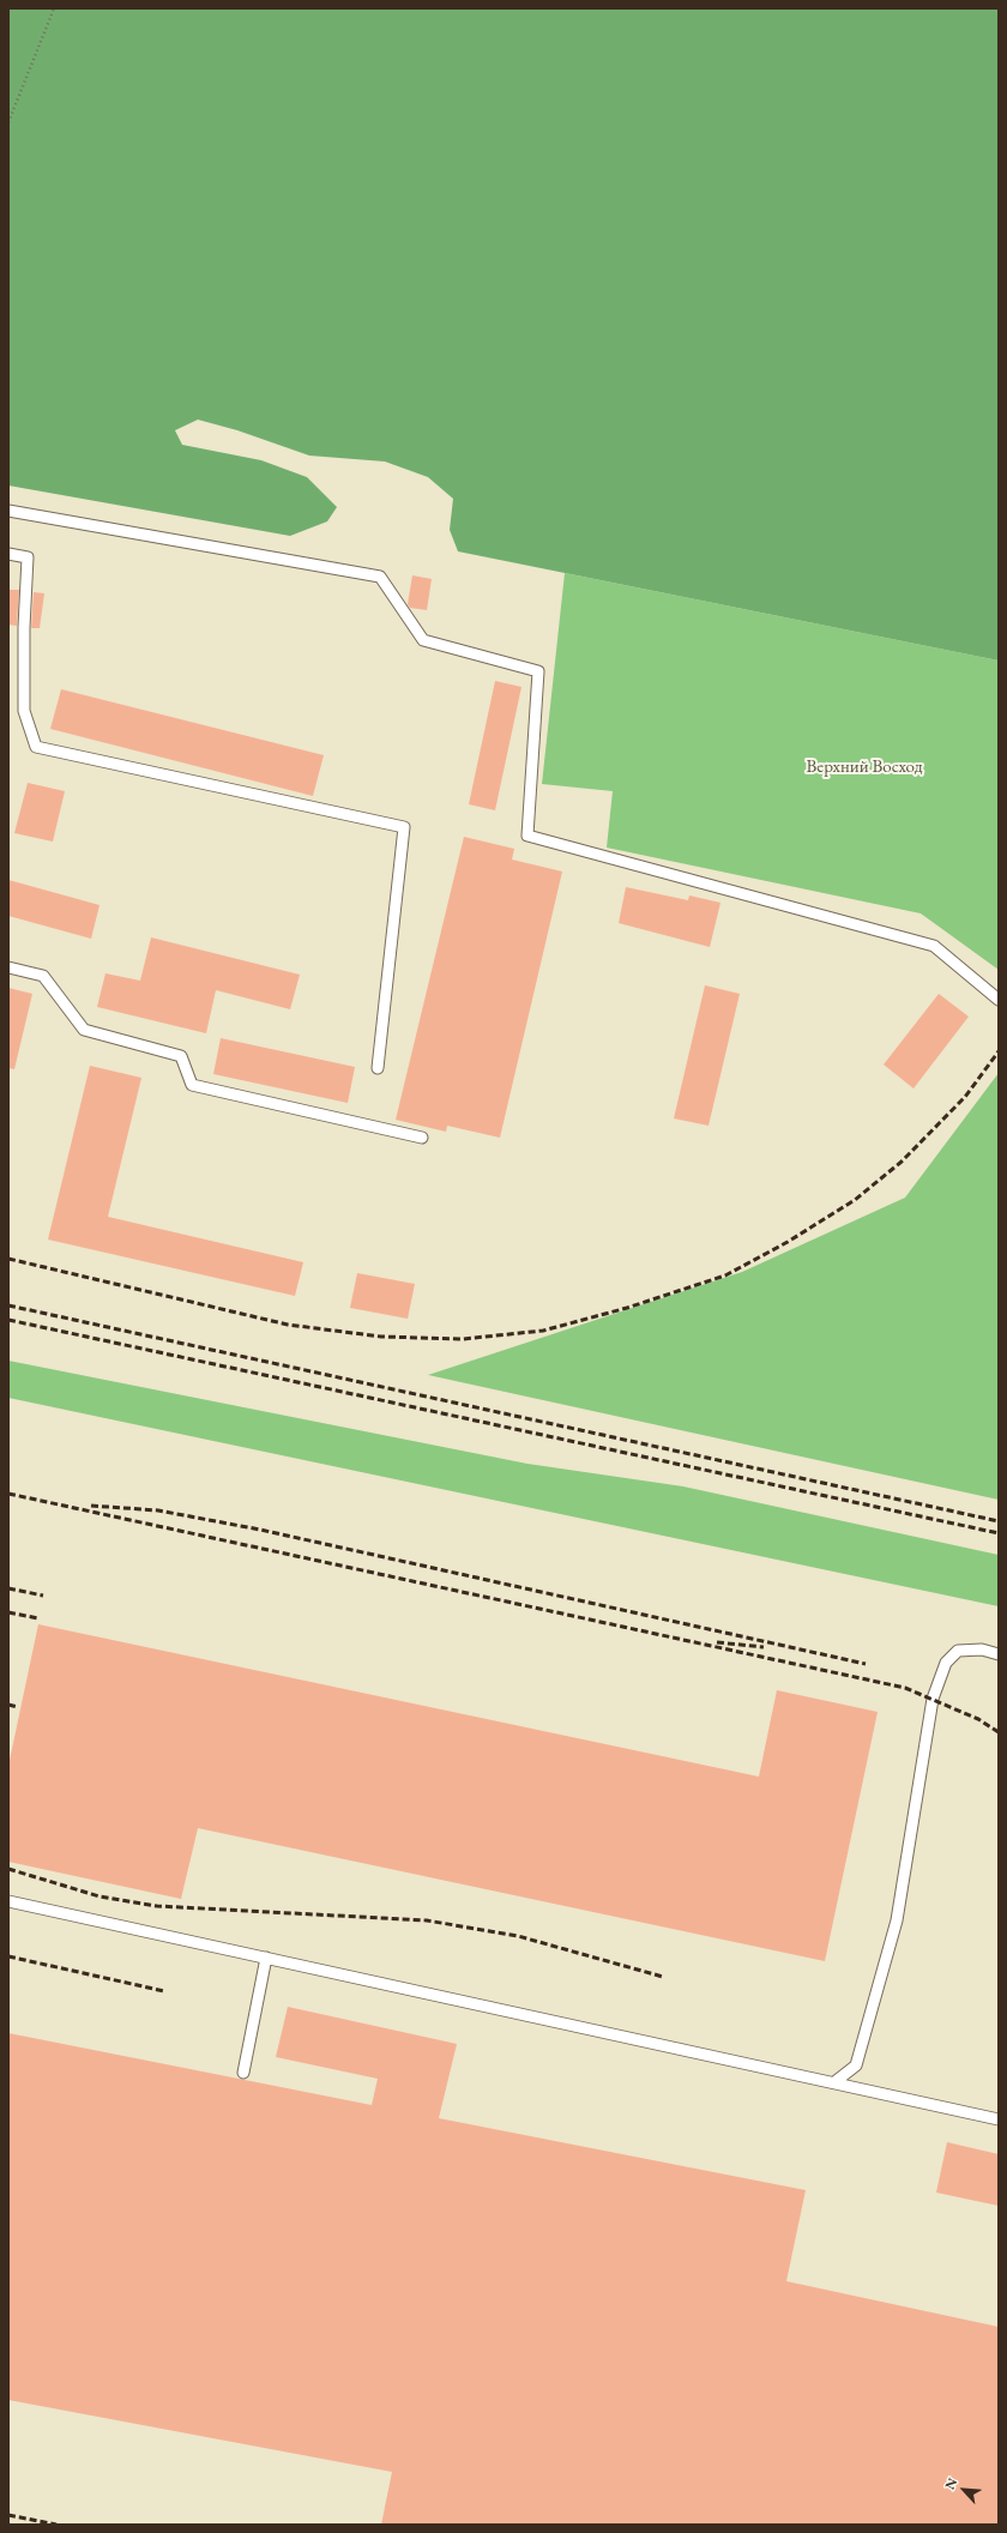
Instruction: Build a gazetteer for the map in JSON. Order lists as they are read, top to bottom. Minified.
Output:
{"parks":["Верхний Восход"],"north":"top left"}
